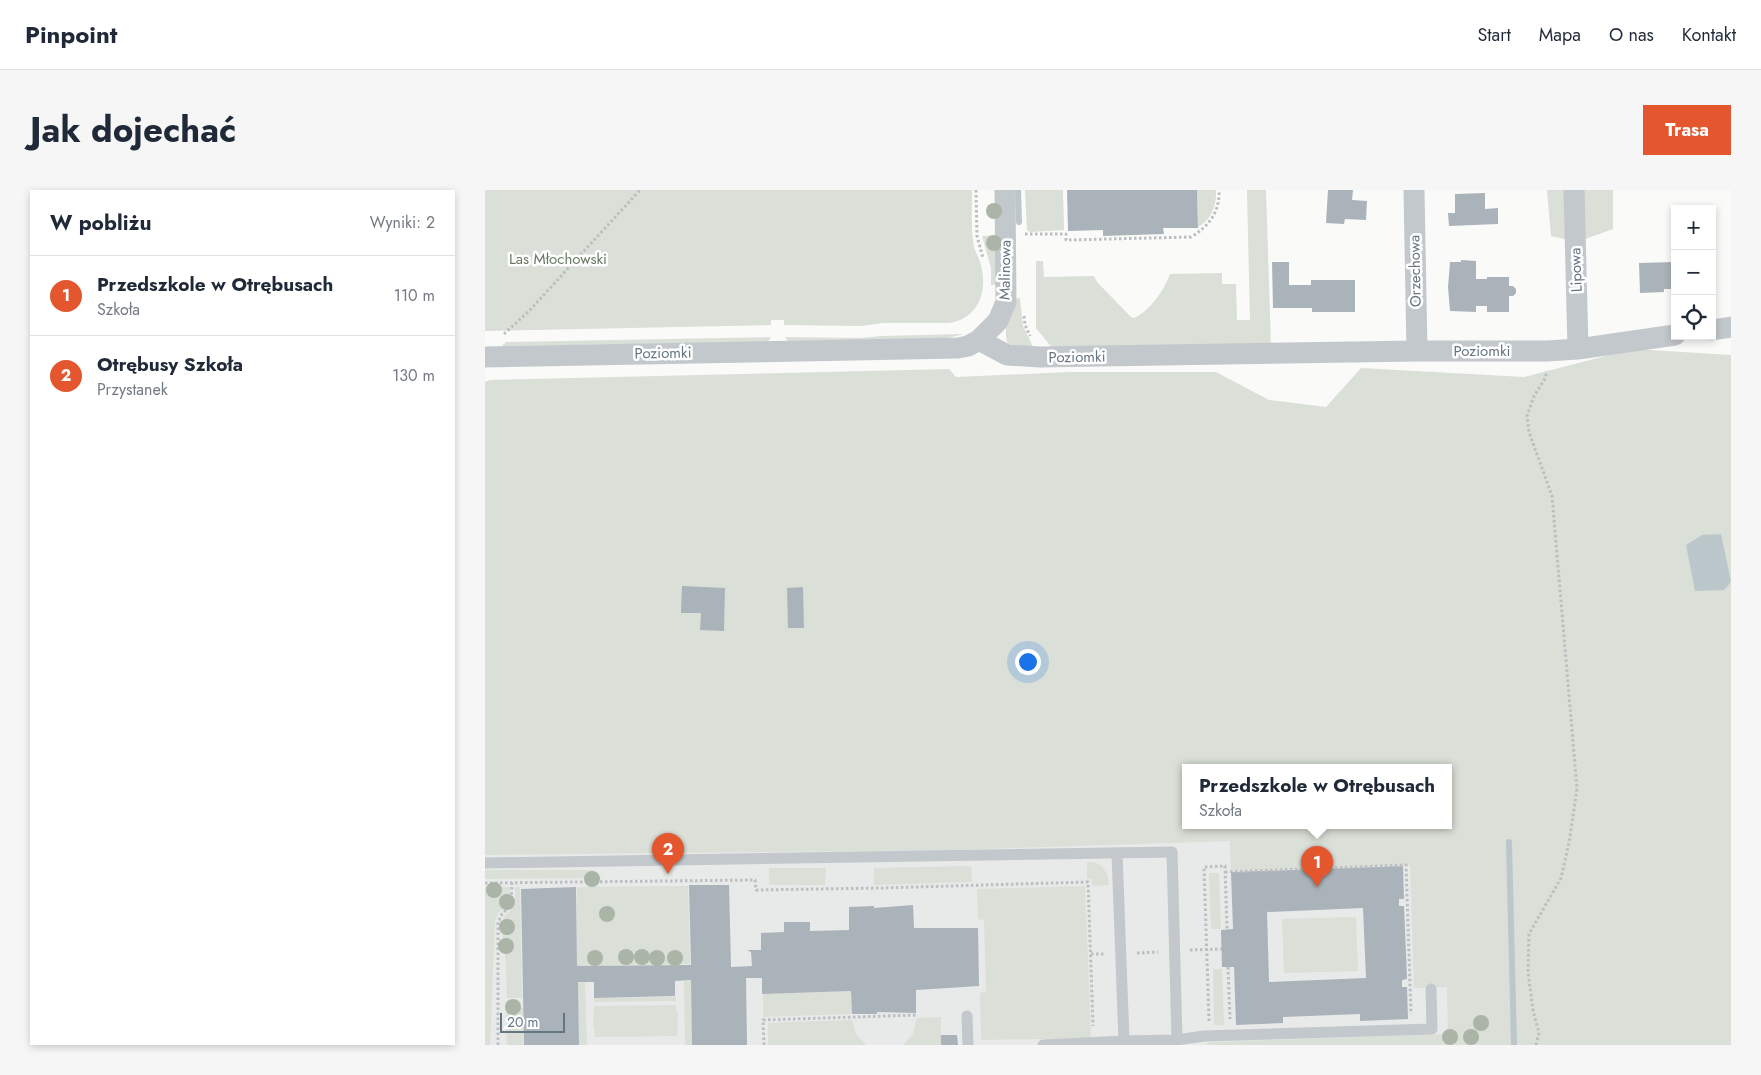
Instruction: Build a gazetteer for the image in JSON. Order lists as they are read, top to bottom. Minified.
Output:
{"streets":{"street":["Malinowa","Lipowa","Orzechowa","Poziomki"]},"crossings":[["Malinowa","Poziomki"],["Lipowa","Poziomki"],["Orzechowa","Poziomki"]],"parks":["Las Młochowski"],"scale_bar":"20 m","page":{"header":"Pinpoint","nav":["Start","Mapa","O nas","Kontakt"],"title":"Jak dojechać","buttons":"Trasa","heading":["W pobliżu","Wyniki: 2"],"map_buttons":["+","−"],"list":[{"mark":"1","name":"Przedszkole w Otrębusach","note":"Szkoła","value":"110 m"},{"mark":"2","name":"Otrębusy Szkoła","note":"Przystanek","value":"130 m"}],"popup":["Przedszkole w Otrębusach","Szkoła"],"pins":["2","1"],"scale":"20 m"}}
